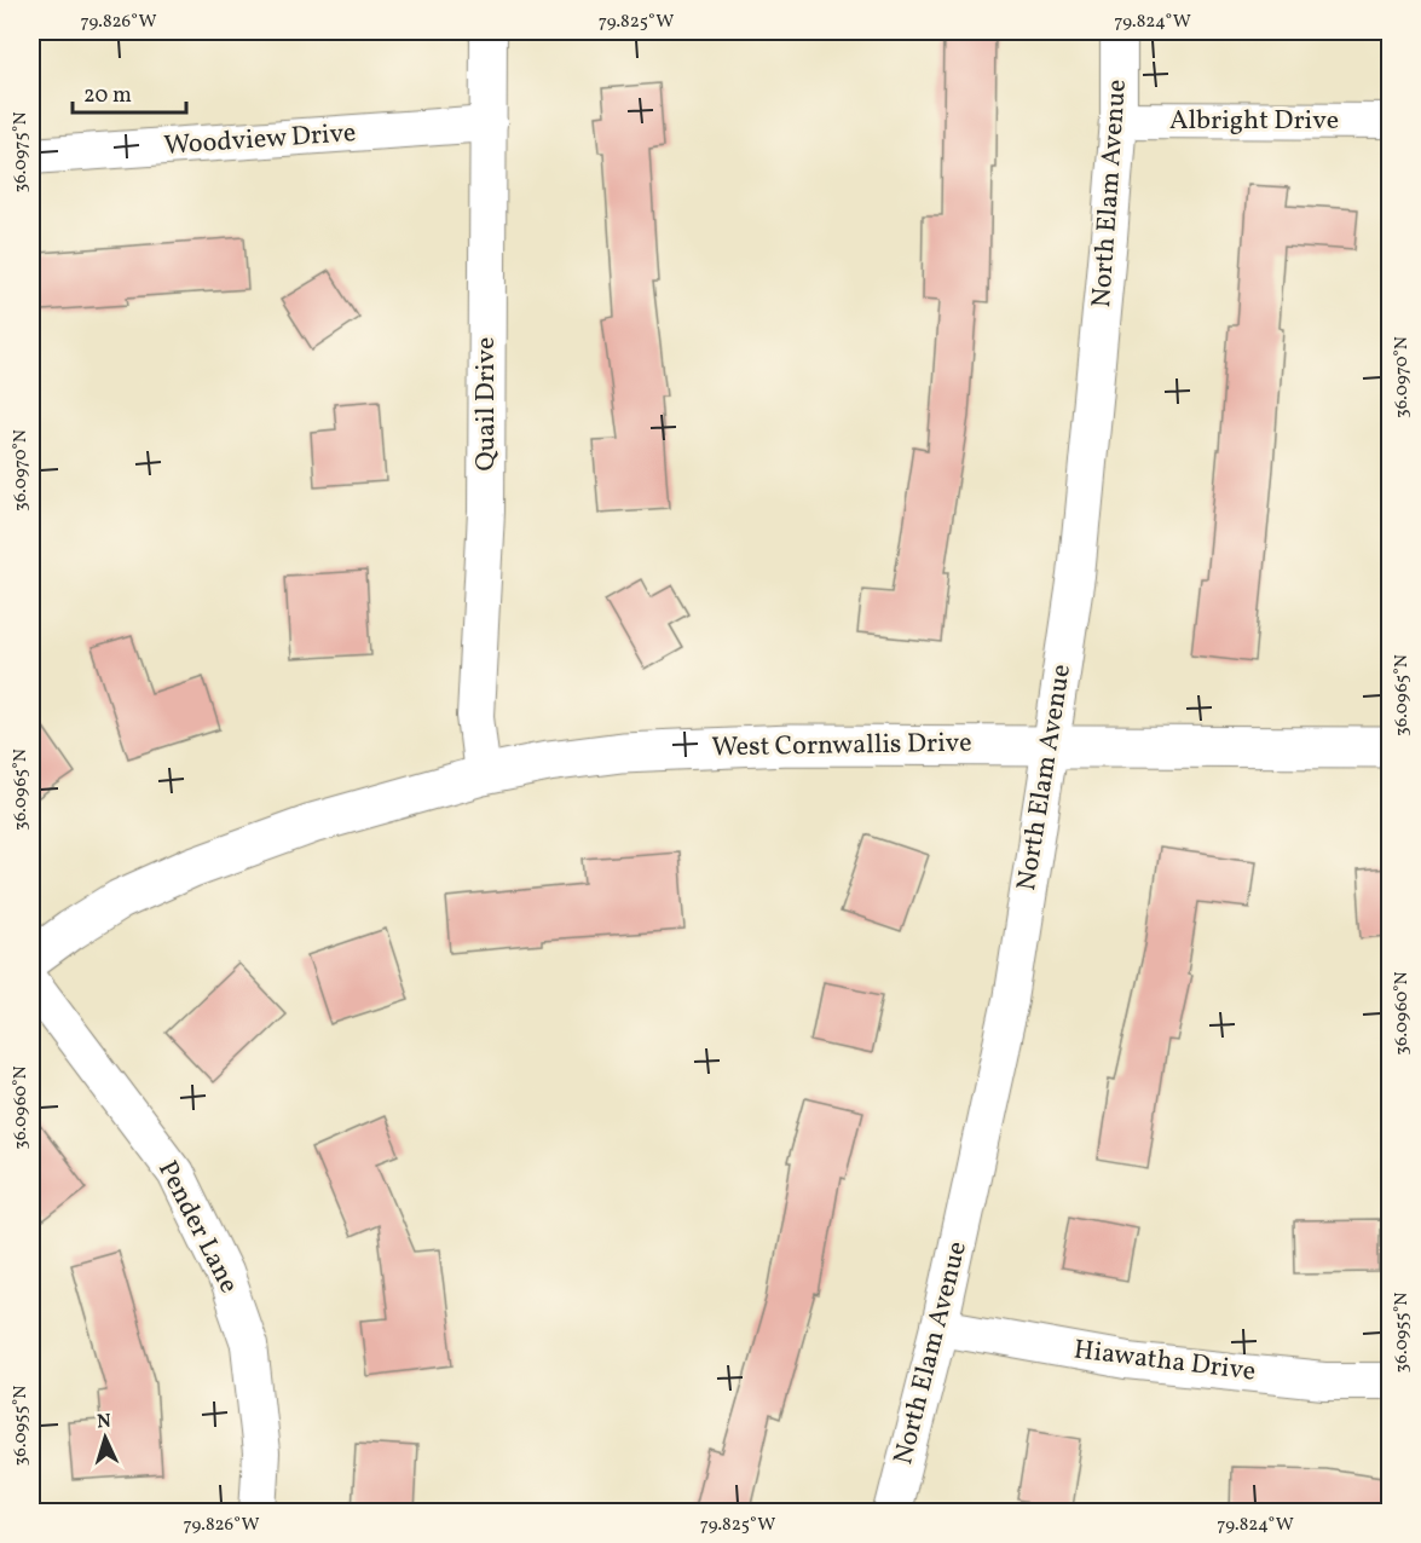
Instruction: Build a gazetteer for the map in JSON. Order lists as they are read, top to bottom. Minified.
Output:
{"streets":{"street":["Albright Drive","Woodview Drive","North Elam Avenue","Quail Drive","West Cornwallis Drive","Pender Lane","Hiawatha Drive"]},"crossings":[["Albright Drive","North Elam Avenue"],["Woodview Drive","Quail Drive"],["North Elam Avenue","West Cornwallis Drive"],["North Elam Avenue","Hiawatha Drive"],["Quail Drive","West Cornwallis Drive"]],"scale_bar":"20 m","north":"top","coordinates":["79.826°W","79.825°W","79.824°W","36.0975°N","36.0970°N","36.0965°N","36.0960°N","36.0955°N"]}
